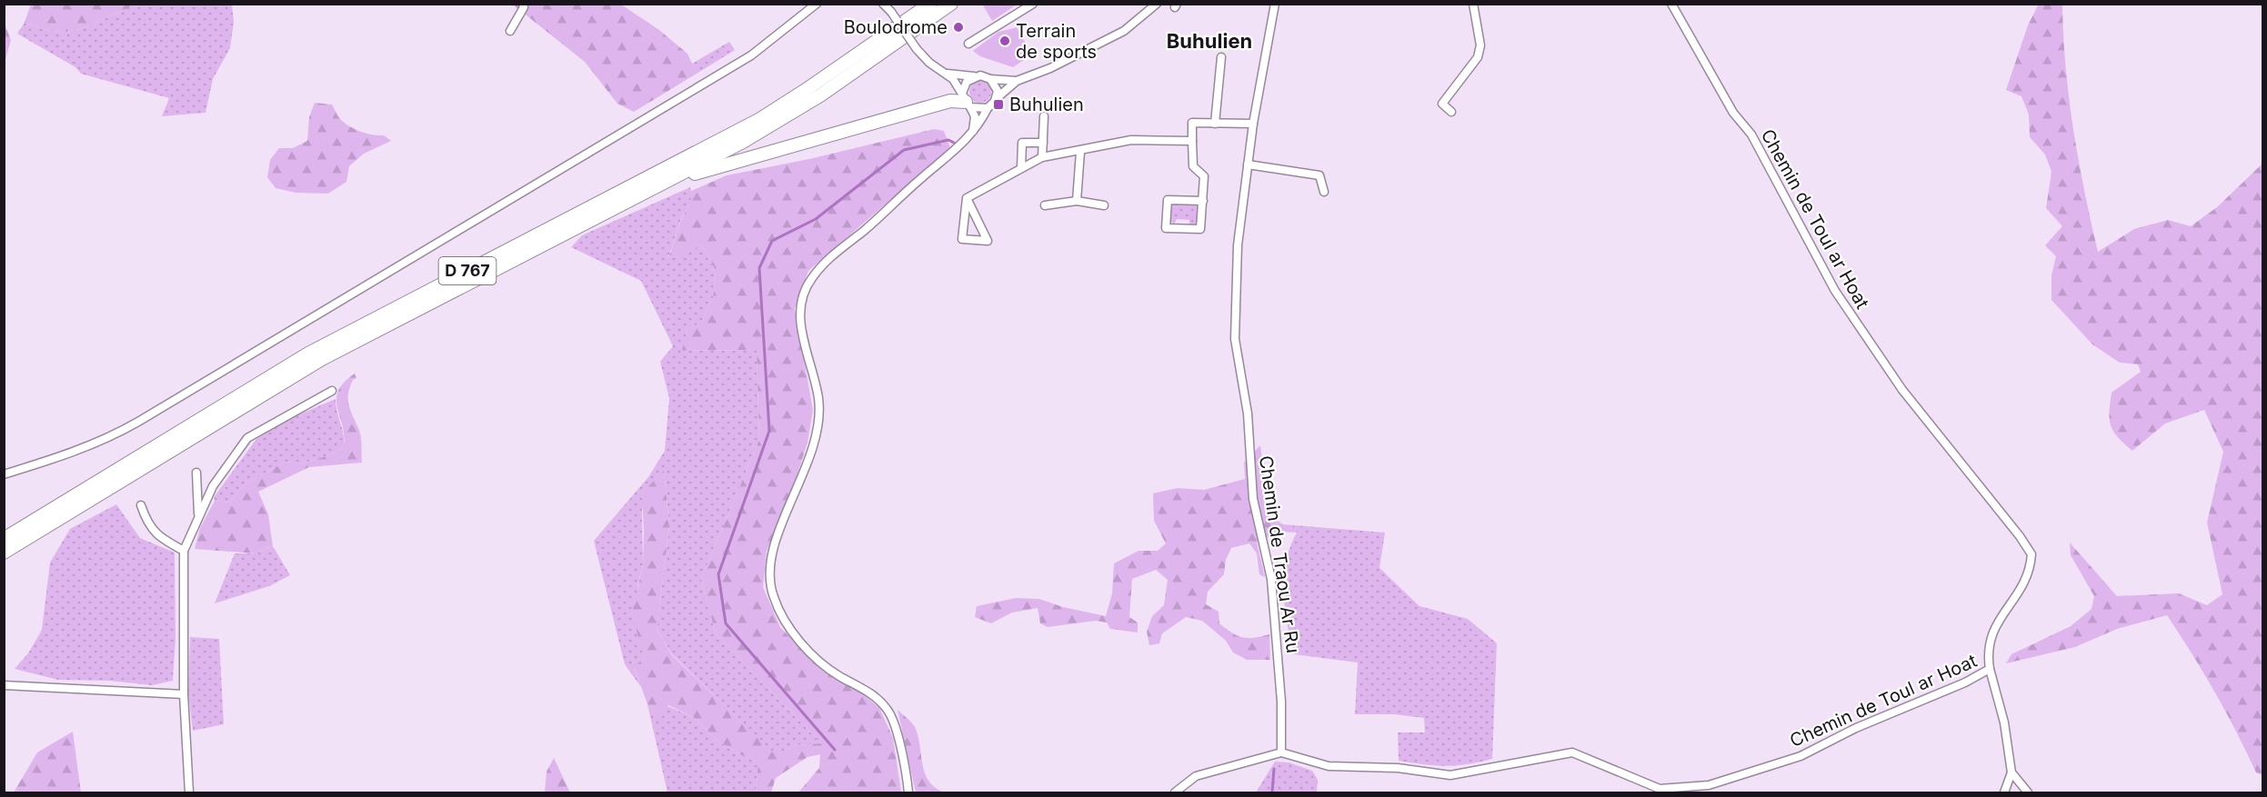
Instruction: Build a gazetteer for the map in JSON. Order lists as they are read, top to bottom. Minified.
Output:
{"streets":{"highway":["D 767"],"street":["Chemin de Toul ar Hoat","Chemin de Traou Ar Ru"]},"crossings":[["Chemin de Toul ar Hoat","Chemin de Traou Ar Ru"]],"districts":["Buhulien"],"places":{"other":["Boulodrome","Terrain de sports"],"transit":["Buhulien"]}}
